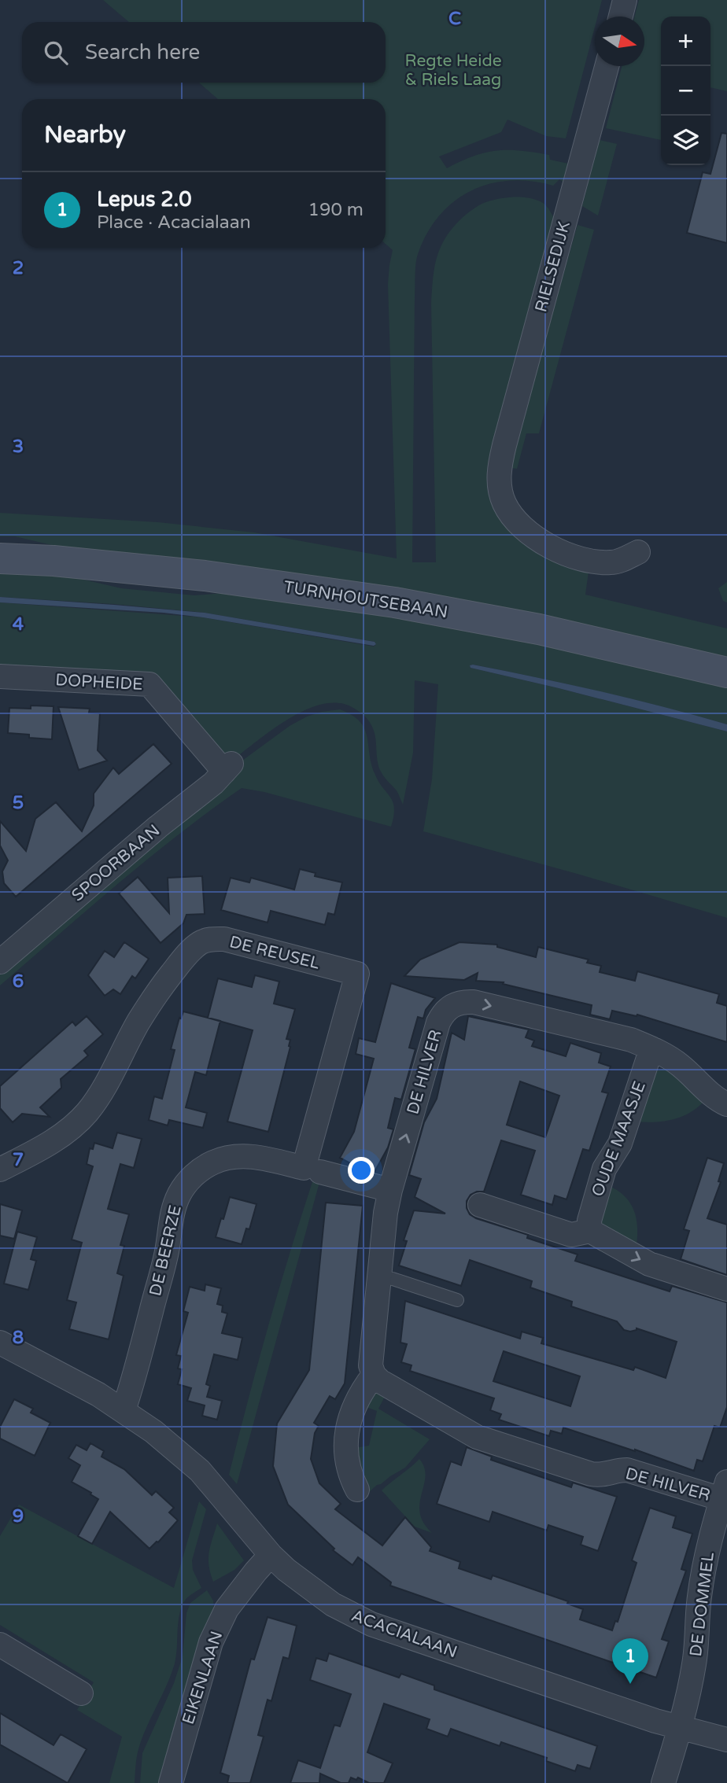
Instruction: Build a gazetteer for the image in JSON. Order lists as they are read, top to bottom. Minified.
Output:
{"streets":{"main road":["TURNHOUTSEBAAN"],"street":["RIELSEDIJK","DOPHEIDE","SPOORBAAN","DE REUSEL","DE HILVER","OUDE MAASJE","DE BEERZE","DE DOMMEL","ACACIALAAN","EIKENLAAN"]},"crossings":[["DOPHEIDE","SPOORBAAN"],["DE REUSEL","DE BEERZE"],["DE HILVER","OUDE MAASJE"],["DE HILVER","DE BEERZE"],["DE HILVER","DE DOMMEL"],["DE BEERZE","ACACIALAAN"],["DE DOMMEL","ACACIALAAN"],["ACACIALAAN","EIKENLAAN"]],"parks":["Regte Heide & Riels Laag"],"north":"right","page":{"map_buttons":["+","−"],"search":"Search here","heading":"Nearby","list":[{"mark":"1","name":"Lepus 2.0","note":"Place · Acacialaan","value":"190 m"}],"pins":"1"},"grid":{"columns":["C"],"rows":["2","3","4","5","6","7","8","9"]}}
